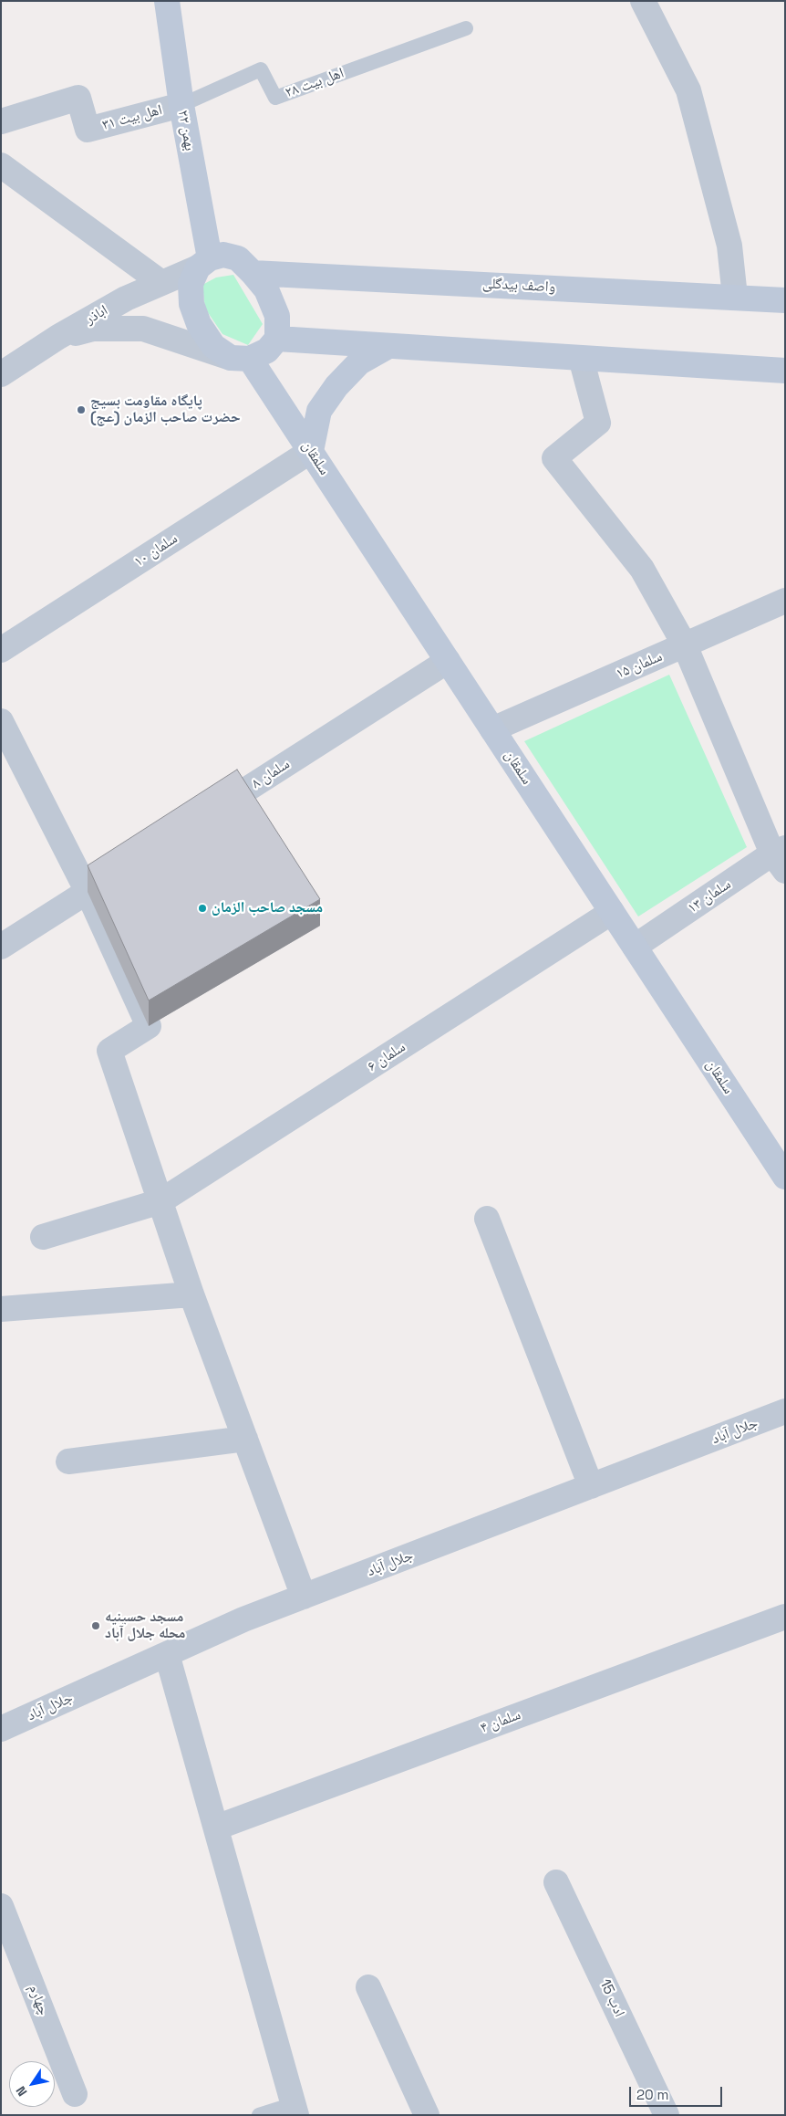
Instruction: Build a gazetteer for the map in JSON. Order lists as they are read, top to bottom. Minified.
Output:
{"streets":{"street":["اهل بیت ۳۱","۲۲ بهمن","واصف بیدگلی","اباذر","سلمقان","سلمان ۱۰","سلمان ۱۵","سلمان ۸","سلمان ۱۳","سلمان ۶","جلال آباد","سلمان ۴","ادب 15","چهارم"],"lane":["اهل بیت ۲۸"]},"crossings":[["اهل بیت ۲۸","اهل بیت ۳۱"],["اهل بیت ۲۸","۲۲ بهمن"],["اهل بیت ۳۱","۲۲ بهمن"],["۲۲ بهمن","واصف بیدگلی"],["۲۲ بهمن","اباذر"],["۲۲ بهمن","سلمقان"],["واصف بیدگلی","اباذر"],["واصف بیدگلی","سلمقان"],["اباذر","سلمقان"],["سلمقان","سلمان ۱۰"],["سلمقان","سلمان ۱۵"],["سلمقان","سلمان ۸"],["سلمقان","سلمان ۱۳"],["سلمقان","سلمان ۶"]],"places":["پایگاه مقاومت بسیج حضرت صاحب الزمان (عج)","مسجد صاحب الزمان","مسجد حسینیه محله جلال آباد"],"scale_bar":"20 m","north":"bottom left"}
